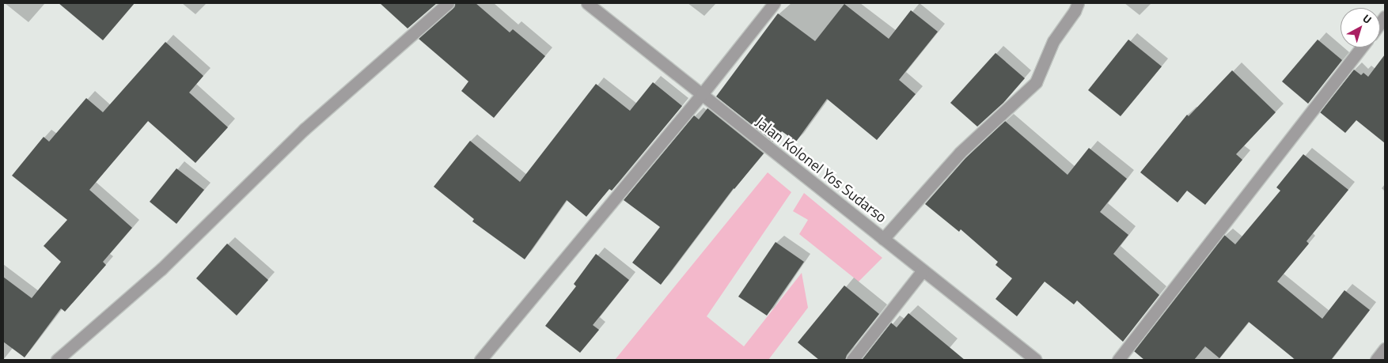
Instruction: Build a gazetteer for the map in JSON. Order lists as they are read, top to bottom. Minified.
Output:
{"streets":{"street":["Jalan Kolonel Yos Sudarso"]},"north":"top right"}
